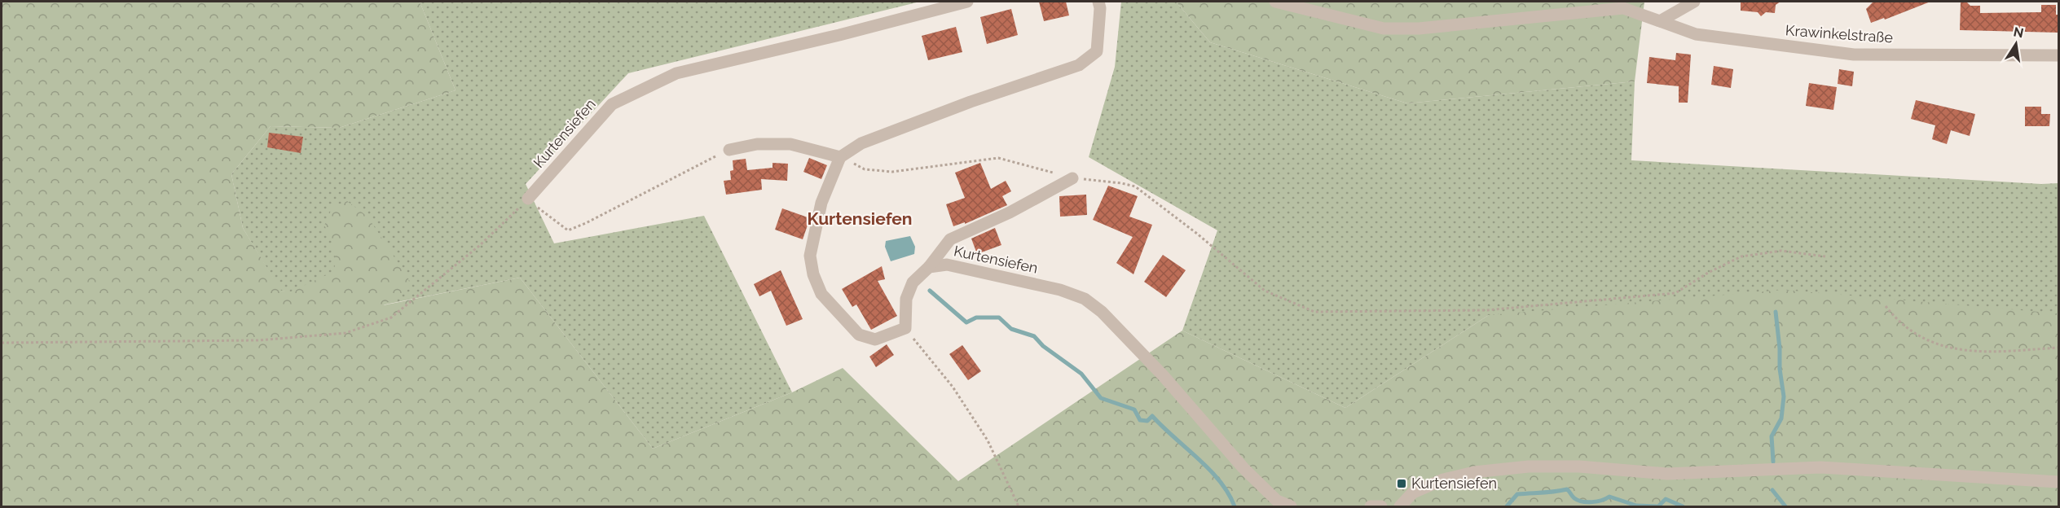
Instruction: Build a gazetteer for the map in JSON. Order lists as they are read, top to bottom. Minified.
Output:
{"streets":{"street":["Krawinkelstraße","Kurtensiefen"]},"districts":["Kurtensiefen"],"places":{"transit":["Kurtensiefen"]},"north":"top"}
